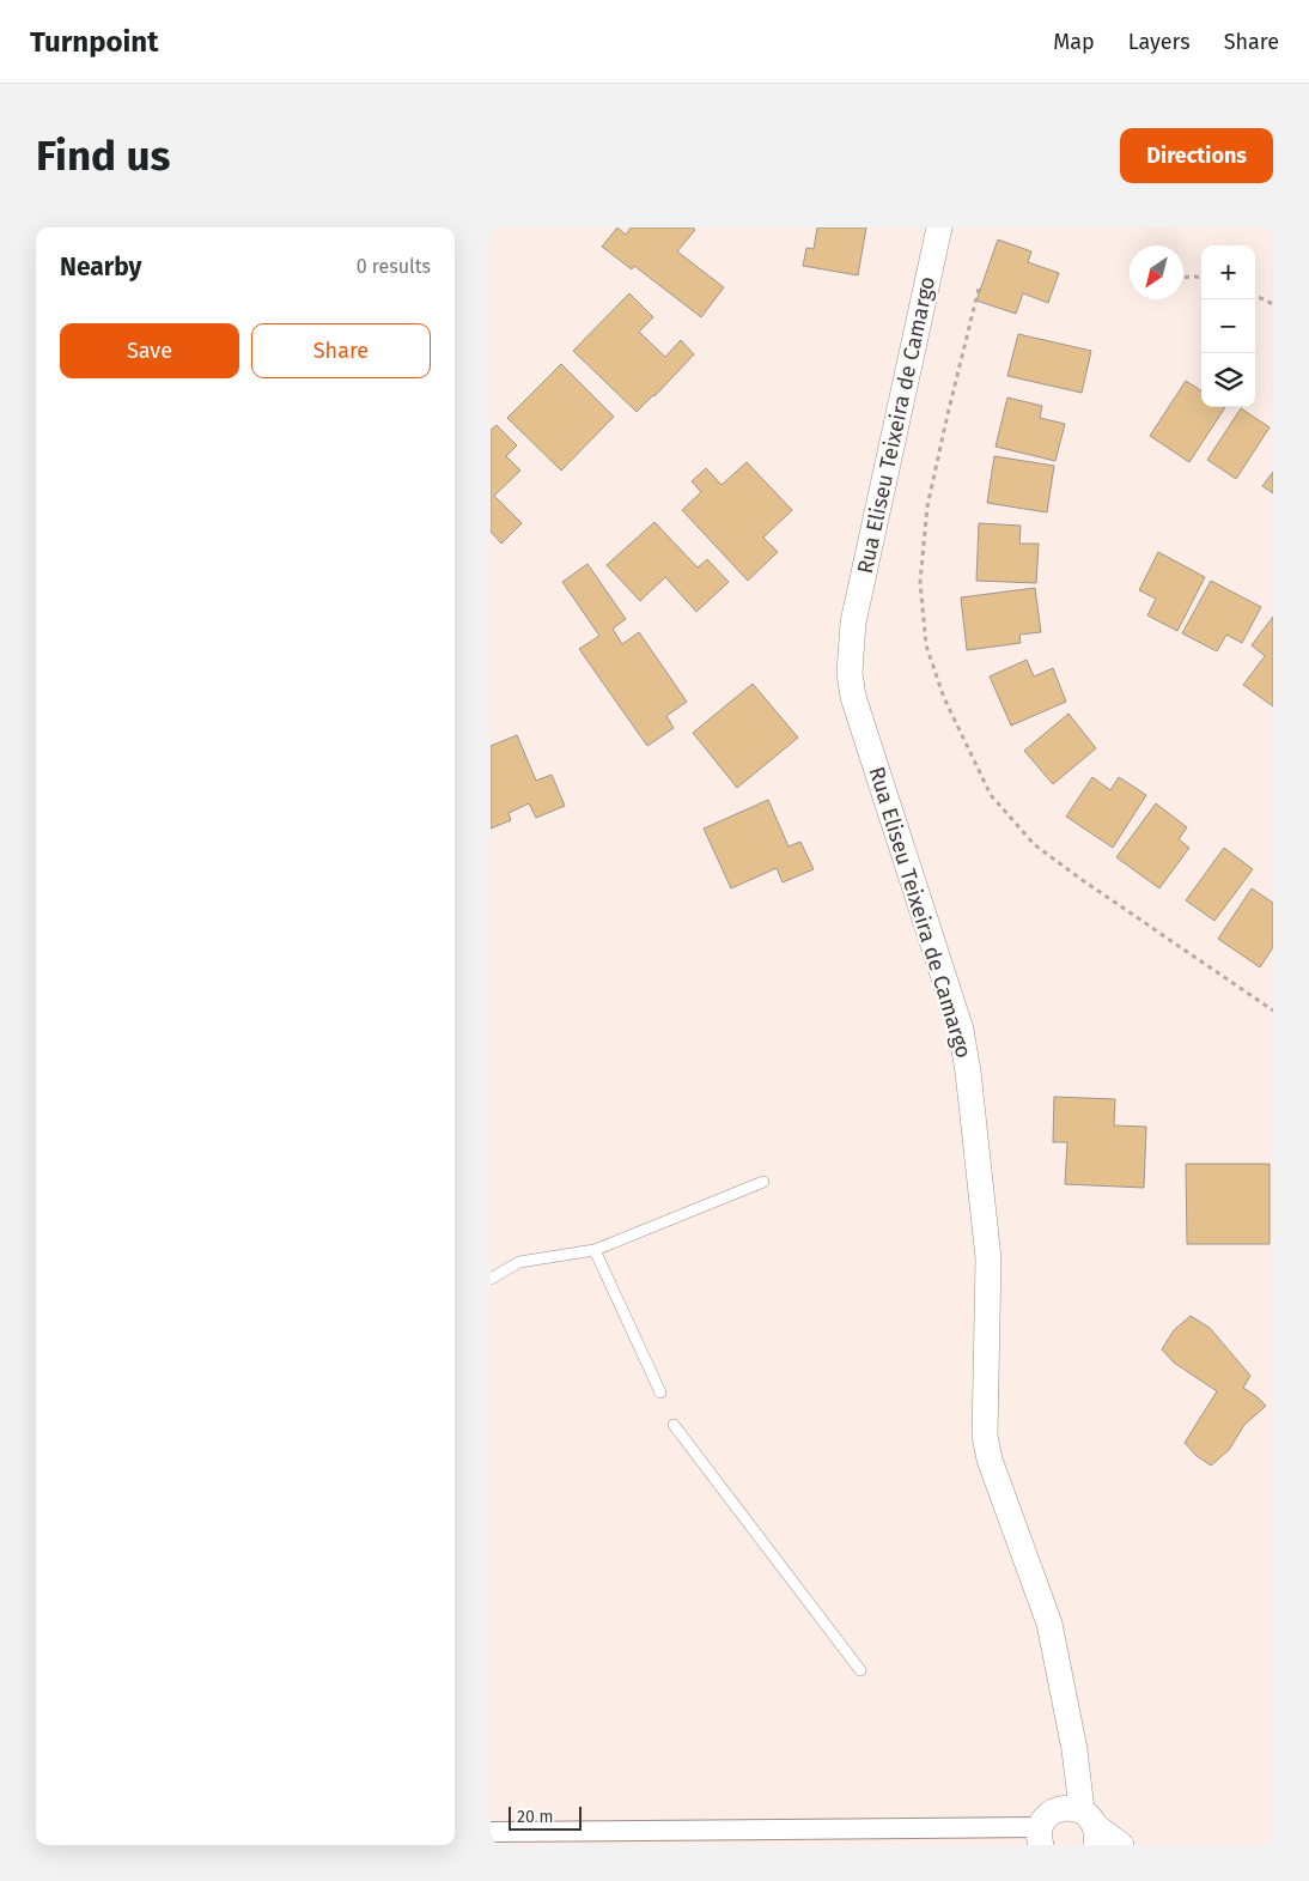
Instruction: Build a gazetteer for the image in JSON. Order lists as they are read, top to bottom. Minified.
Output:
{"streets":{"street":["Rua Eliseu Teixeira de Camargo"]},"scale_bar":"20 m","north":"bottom left","page":{"header":"Turnpoint","nav":["Map","Layers","Share"],"buttons":["Directions",["Save","Share"]],"title":"Find us","heading":["Nearby","0 results"],"map_buttons":["+","−"],"scale":"20 m"}}
